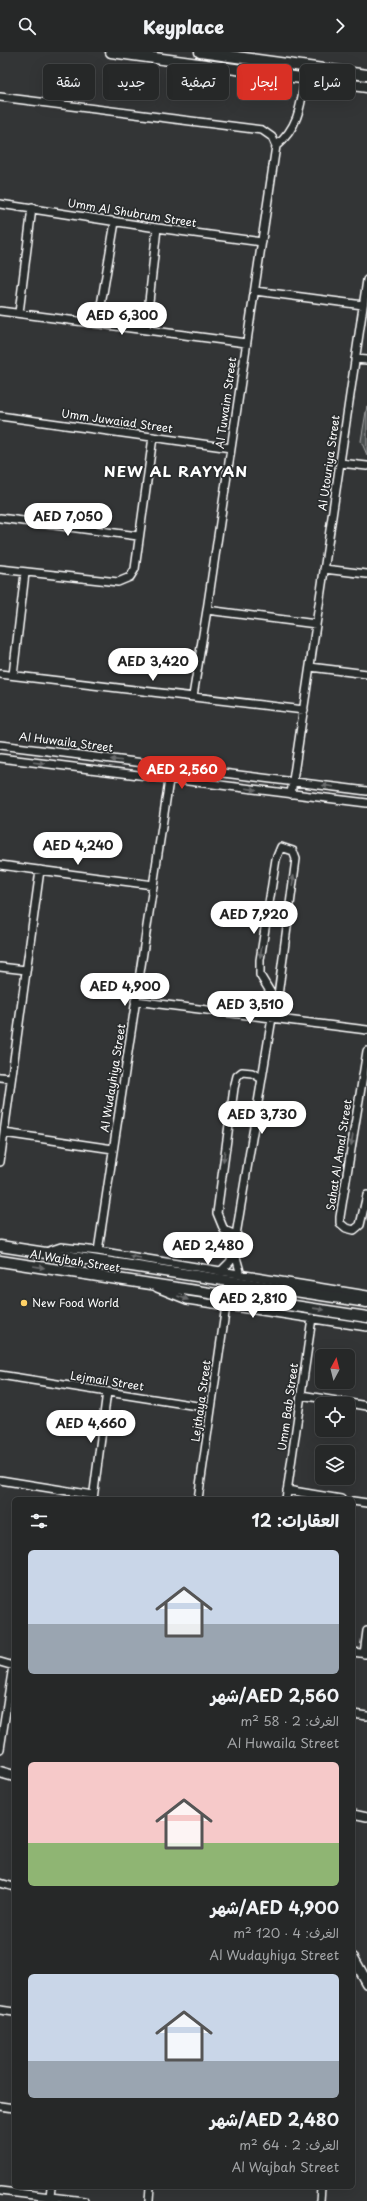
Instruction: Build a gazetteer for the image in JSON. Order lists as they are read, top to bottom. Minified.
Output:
{"streets":{"street":["Umm Al Shubrum Street","Al Tuwaim Street","Umm Juwaiad Street","Al Utouriya Street","Al Huwaila Street","Al Wudayhiya Street","Sahat Al Amal Street","Al Wajbah Street","Lejmail Street","Lejthaya Street","Umm Bab Street"]},"crossings":[["Umm Al Shubrum Street","Al Tuwaim Street"],["Al Tuwaim Street","Umm Juwaiad Street"],["Al Utouriya Street","Al Huwaila Street"],["Al Huwaila Street","Al Wudayhiya Street"],["Al Wudayhiya Street","Al Wajbah Street"],["Al Wajbah Street","Lejthaya Street"],["Al Wajbah Street","Umm Bab Street"],["Lejmail Street","Lejthaya Street"]],"districts":["NEW AL RAYYAN"],"places":["New Food World"],"north":"top","page":{"header":"Keyplace","chip":["شراء","إيجار","تصفية","جديد","شقة"],"price":["AED 6,300","AED 7,050","AED 3,420","AED 2,560","AED 4,240","AED 7,920","AED 4,900","AED 3,510","AED 3,730","AED 2,480","AED 2,810","AED 4,660"],"heading":"العقارات: 12","list":[{"name":"AED 2,560/شهر","note":"الغرف: 2 · 58 m² · Al Huwaila Street"},{"name":"AED 4,900/شهر","note":"الغرف: 4 · 120 m² · Al Wudayhiya Street"},{"name":"AED 2,480/شهر","note":"الغرف: 2 · 64 m² · Al Wajbah Street"}]}}
